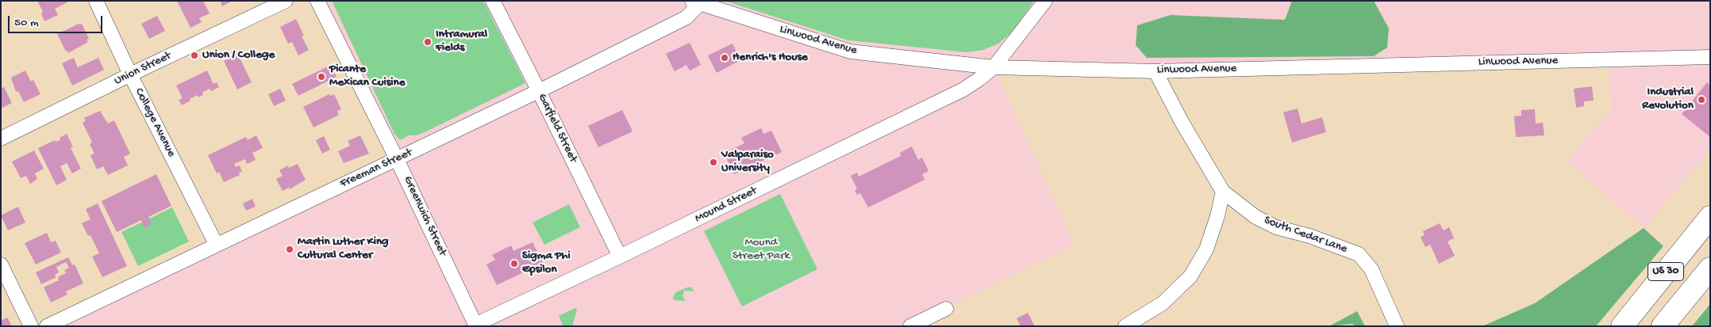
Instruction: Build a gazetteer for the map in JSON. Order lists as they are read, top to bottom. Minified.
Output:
{"streets":{"highway":["US 30"],"street":["Linwood Avenue","Union Street","College Avenue","Garfield Street","Freeman Street","Mound Street","Greenwich Street","South Cedar Lane"]},"crossings":[["Linwood Avenue","Freeman Street"],["Linwood Avenue","Mound Street"],["Linwood Avenue","South Cedar Lane"],["Union Street","College Avenue"],["College Avenue","Freeman Street"],["Garfield Street","Freeman Street"],["Garfield Street","Mound Street"],["Freeman Street","Greenwich Street"],["Mound Street","Greenwich Street"]],"parks":["Mound Street Park"],"places":["Intramural Fields","Union / College","Henrich's House","Picante Mexican Cuisine","Industrial Revolution","Valparaiso University","Martin Luther King Cultural Center","Sigma Phi Epsilon"],"scale_bar":"50 m"}
